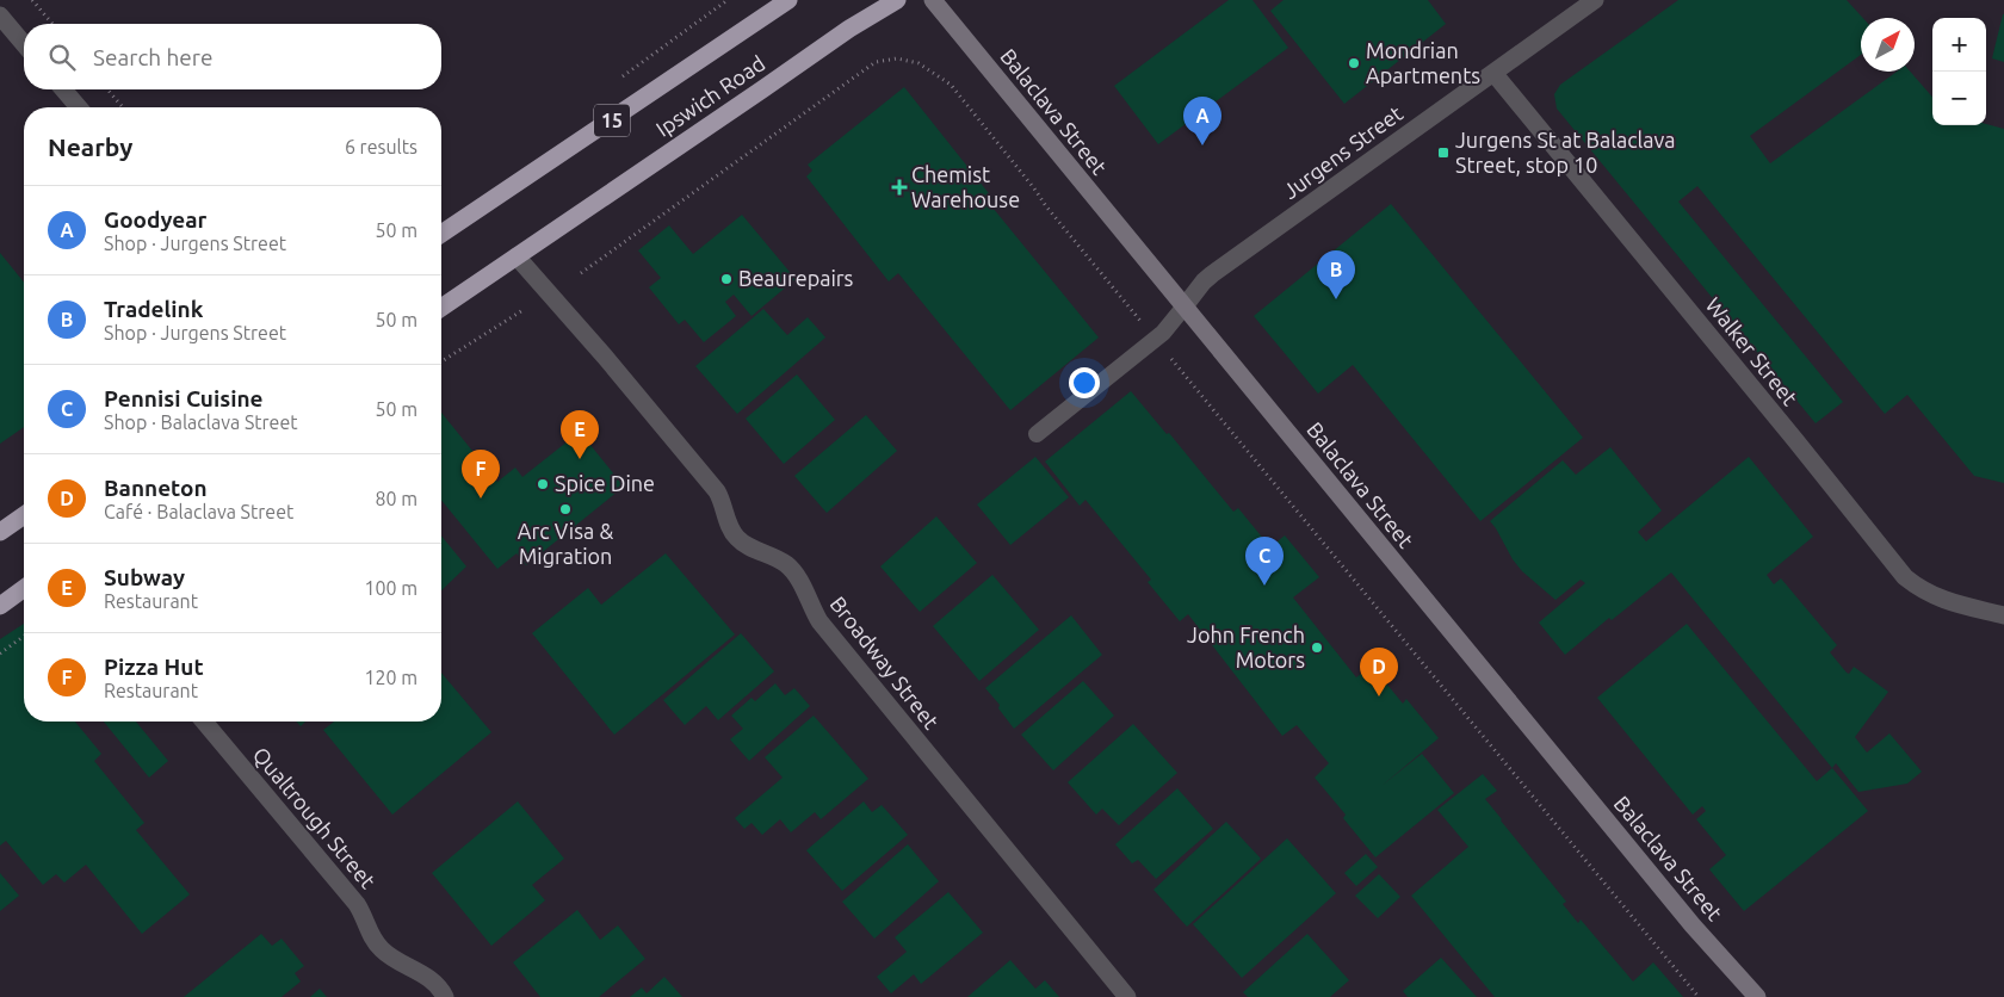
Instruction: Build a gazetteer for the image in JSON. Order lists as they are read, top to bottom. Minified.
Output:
{"streets":{"highway":["Ipswich Road","15"],"street":["Balaclava Street","Jurgens Street","Walker Street","Broadway Street","Qualtrough Street"]},"crossings":[["Ipswich Road","Broadway Street"],["Balaclava Street","Jurgens Street"],["Jurgens Street","Walker Street"]],"places":{"other":["Mondrian Apartments","Beaurepairs","Spice Dine","Arc Visa & Migration","John French Motors"],"transit":["Jurgens St at Balaclava Street, stop 10"],"health":["Chemist Warehouse"]},"north":"top right","page":{"map_buttons":["+","−"],"search":"Search here","pins":["A","B","E","F","C","D"],"heading":["Nearby","6 results"],"list":[{"mark":"A","name":"Goodyear","note":"Shop · Jurgens Street","value":"50 m"},{"mark":"B","name":"Tradelink","note":"Shop · Jurgens Street","value":"50 m"},{"mark":"C","name":"Pennisi Cuisine","note":"Shop · Balaclava Street","value":"50 m"},{"mark":"D","name":"Banneton","note":"Café · Balaclava Street","value":"80 m"},{"mark":"E","name":"Subway","note":"Restaurant","value":"100 m"},{"mark":"F","name":"Pizza Hut","note":"Restaurant","value":"120 m"}]}}
